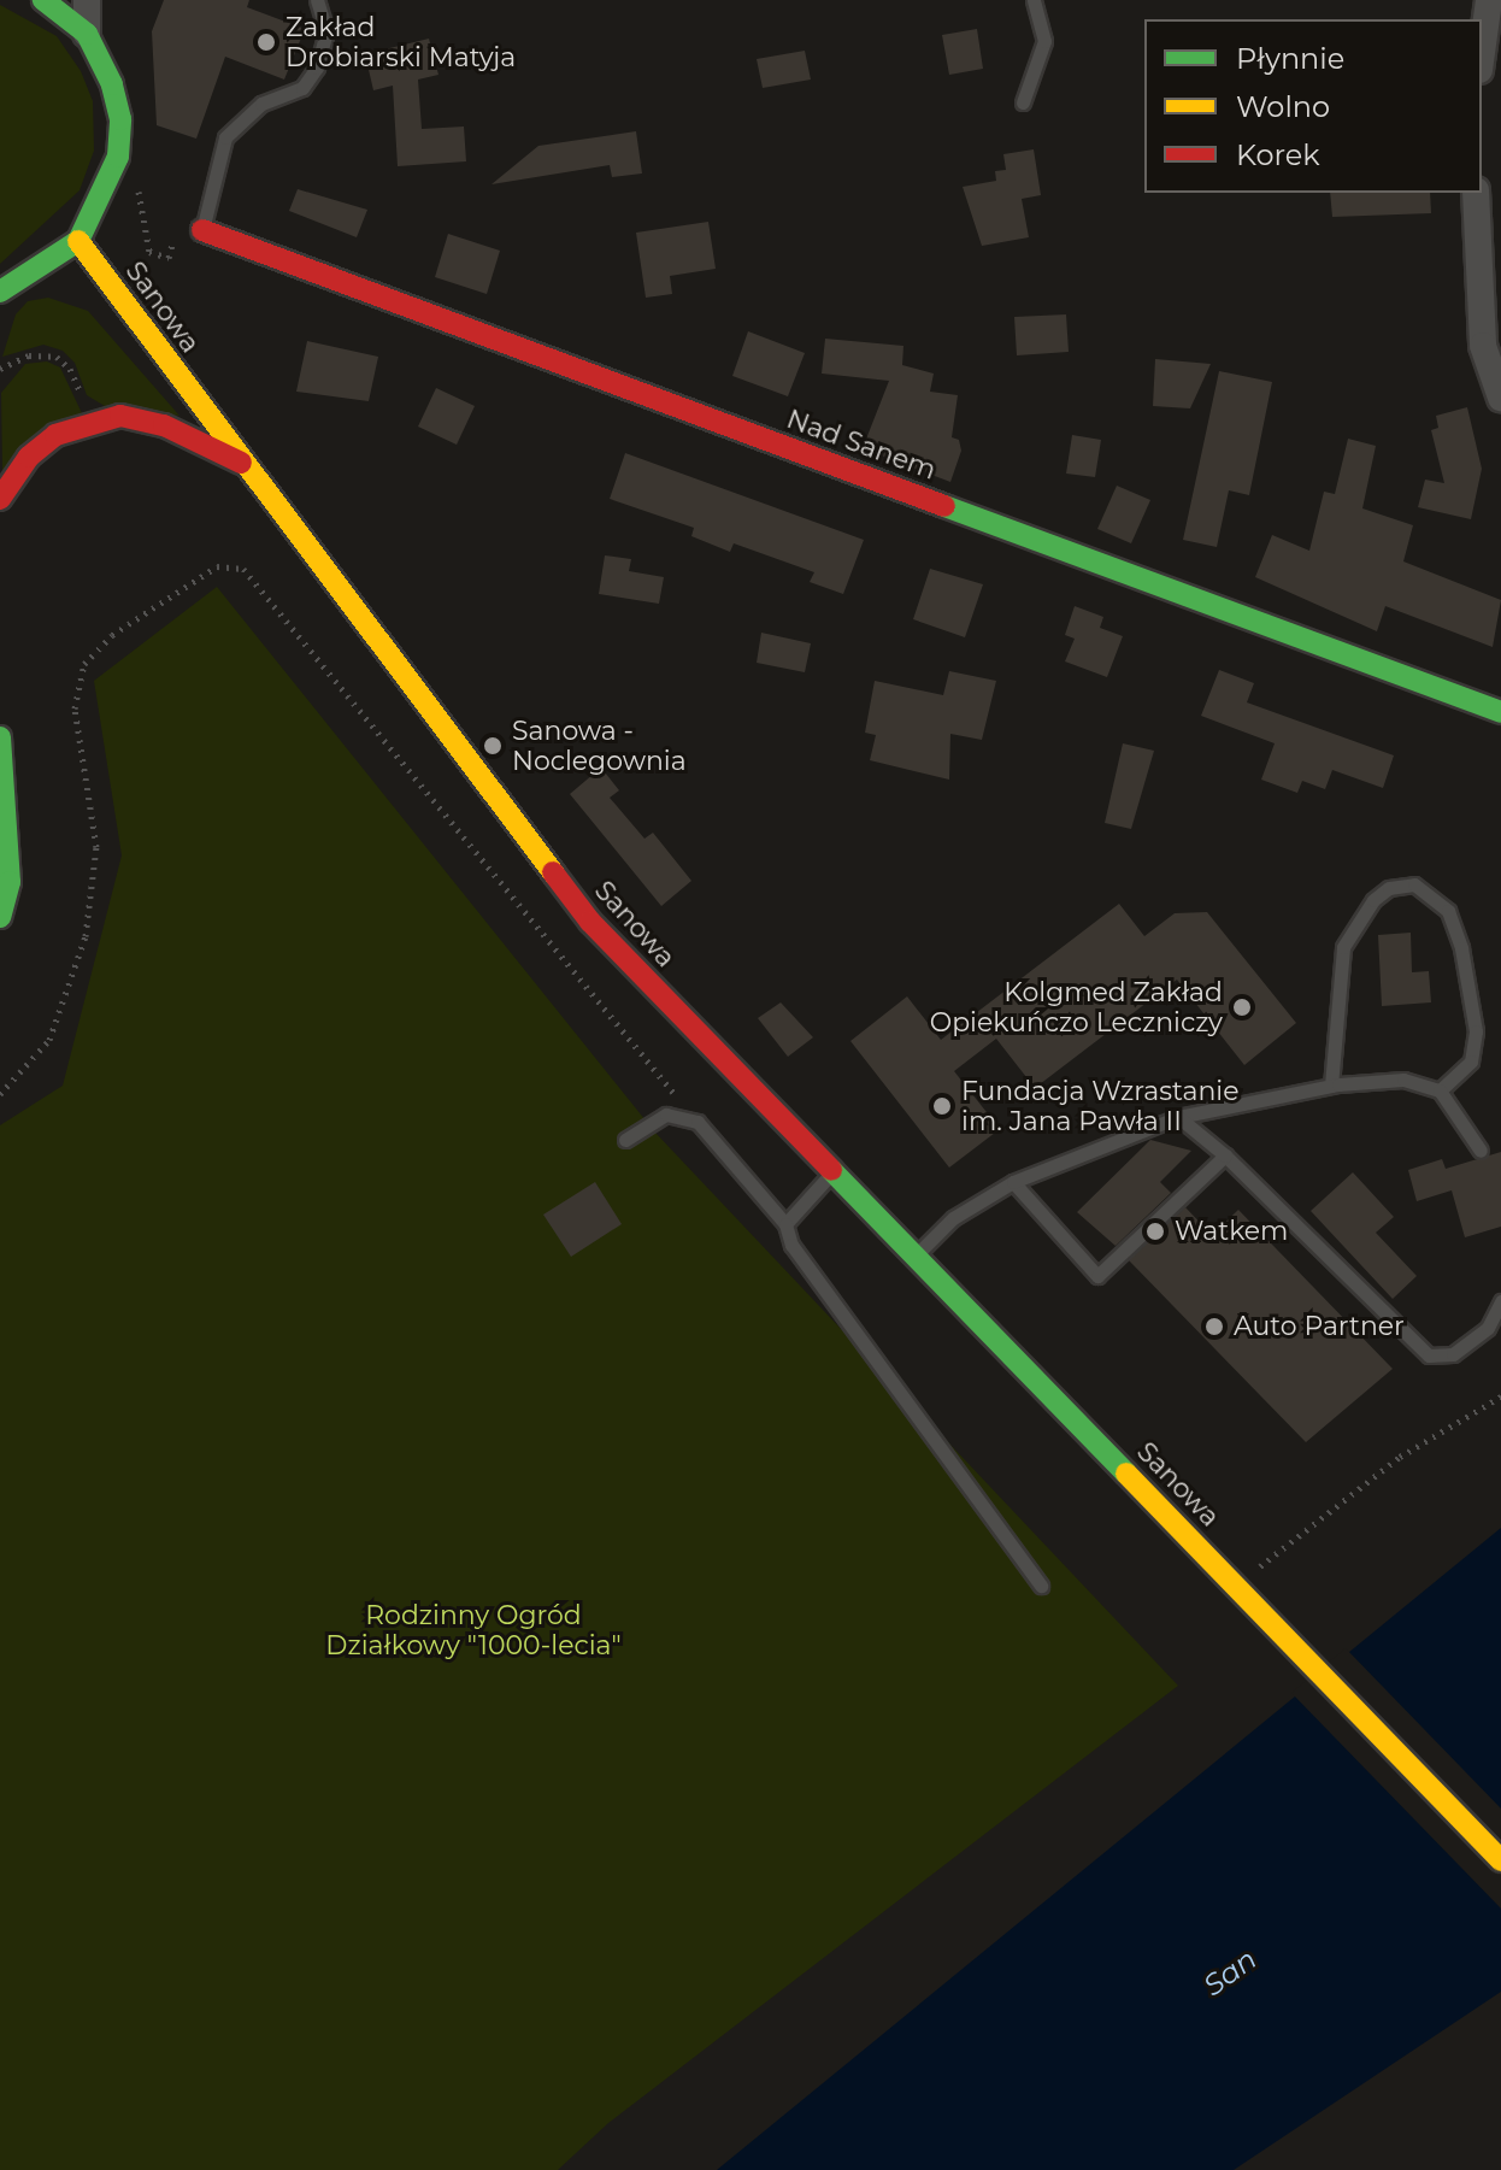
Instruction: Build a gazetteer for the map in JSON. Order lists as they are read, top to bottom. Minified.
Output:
{"streets":{"main road":["Sanowa","Nad Sanem"]},"water":["San"],"parks":["Rodzinny Ogród Działkowy \"1000-lecia\""],"places":["Zakład Drobiarski Matyja","Sanowa - Noclegownia","Kolgmed Zakład Opiekuńczo Leczniczy","Fundacja Wzrastanie im. Jana Pawła II","Watkem","Auto Partner"],"legend":["Płynnie","Wolno","Korek"]}
